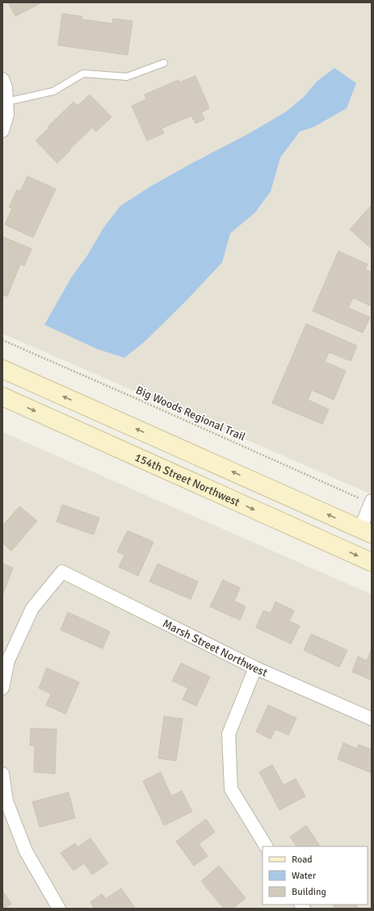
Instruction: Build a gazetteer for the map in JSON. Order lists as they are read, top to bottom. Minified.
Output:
{"streets":{"street":["154th Street Northwest","Marsh Street Northwest"],"path":["Big Woods Regional Trail"]},"legend":["Road","Water","Building"]}
